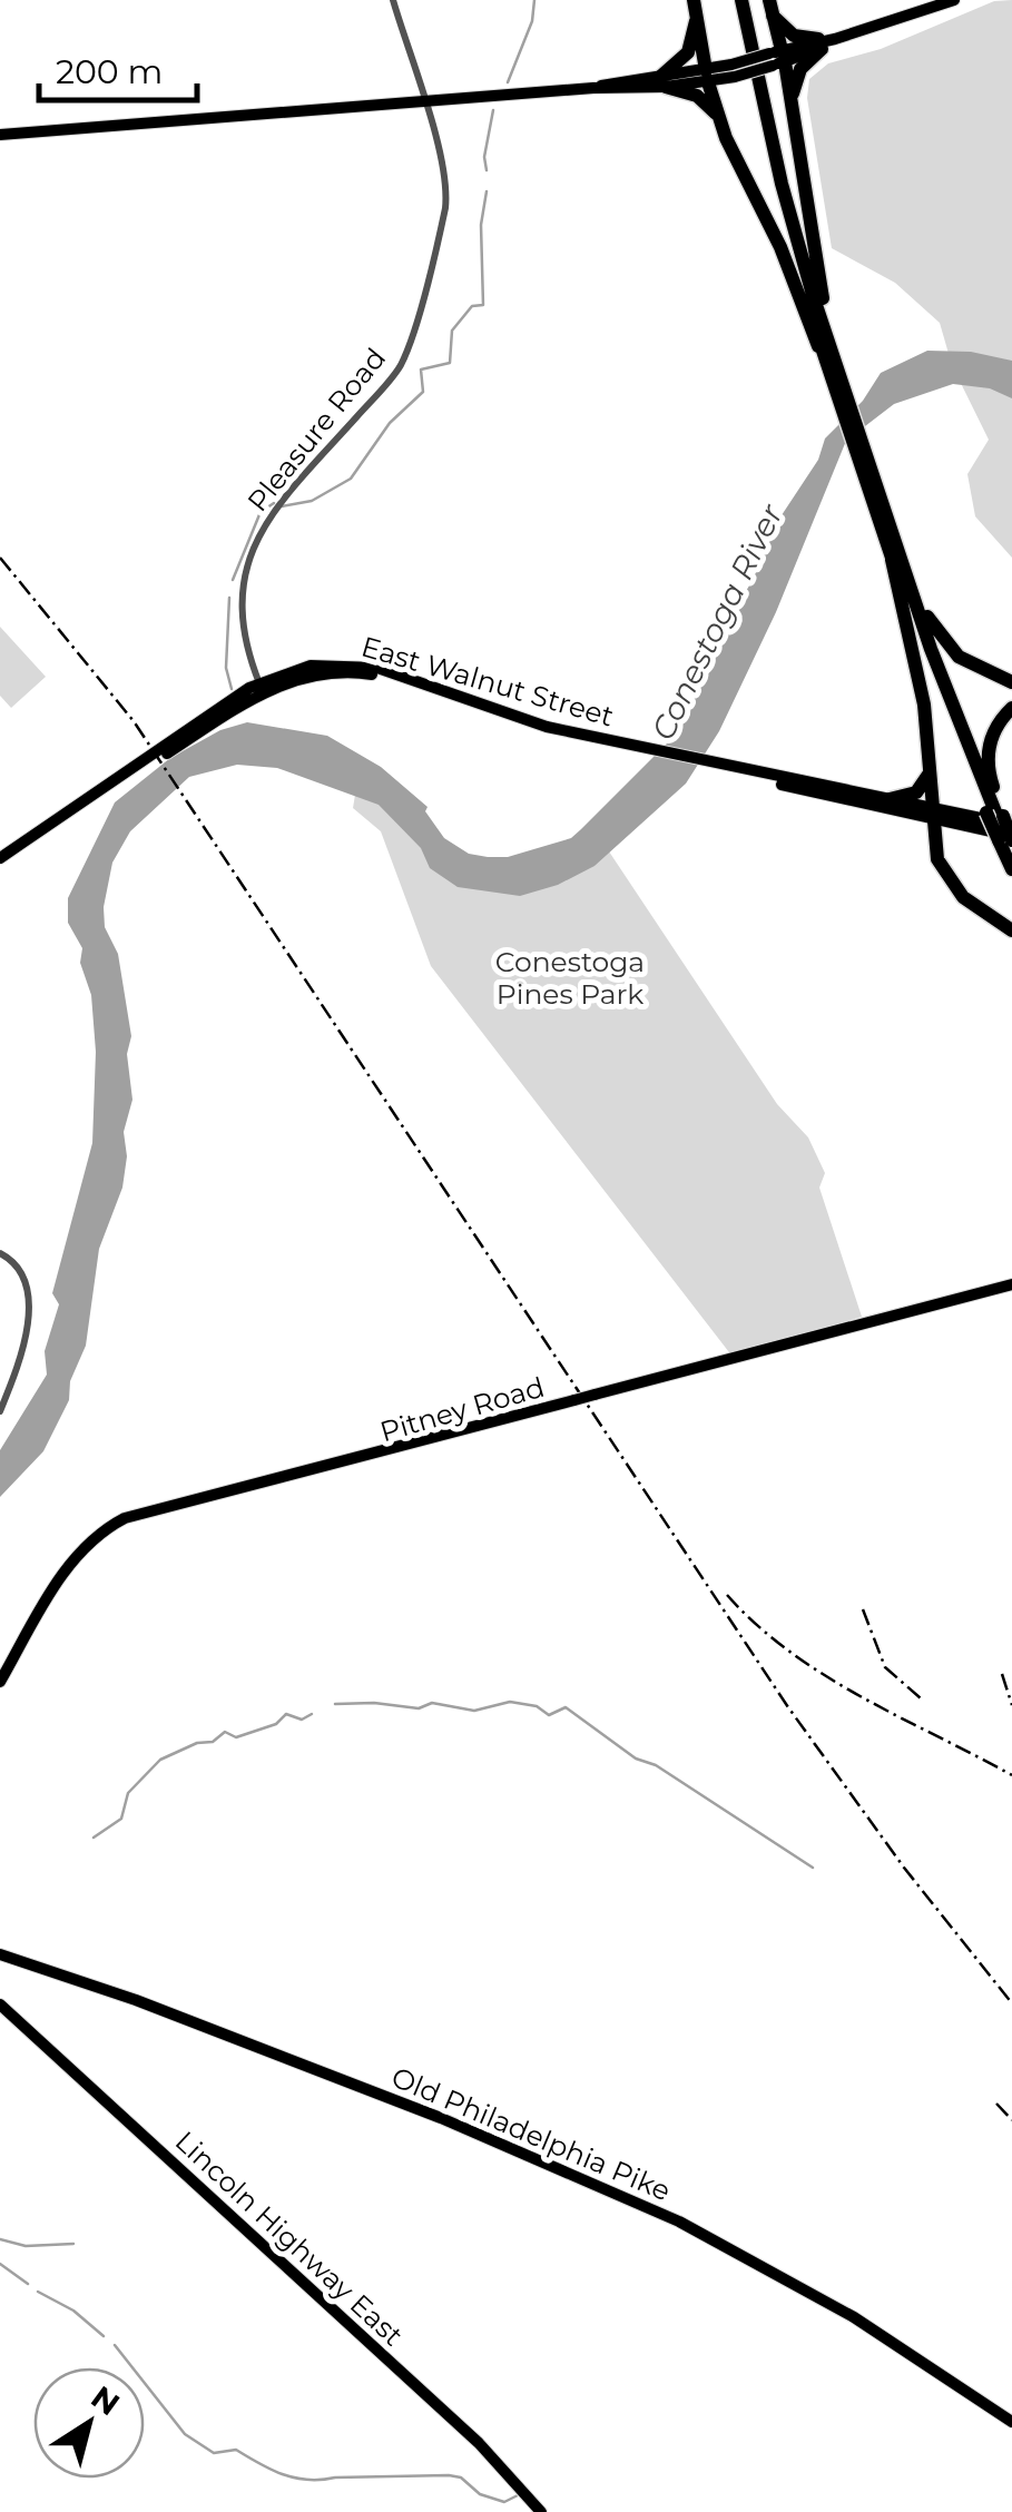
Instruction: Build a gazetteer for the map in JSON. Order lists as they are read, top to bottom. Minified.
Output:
{"streets":{"main road":["East Walnut Street","Pitney Road","Old Philadelphia Pike","Lincoln Highway East"],"street":["Pleasure Road"]},"crossings":[["Pleasure Road","East Walnut Street"]],"water":["Conestoga River"],"parks":["Conestoga Pines Park"],"scale_bar":"200 m","north":"top right"}
